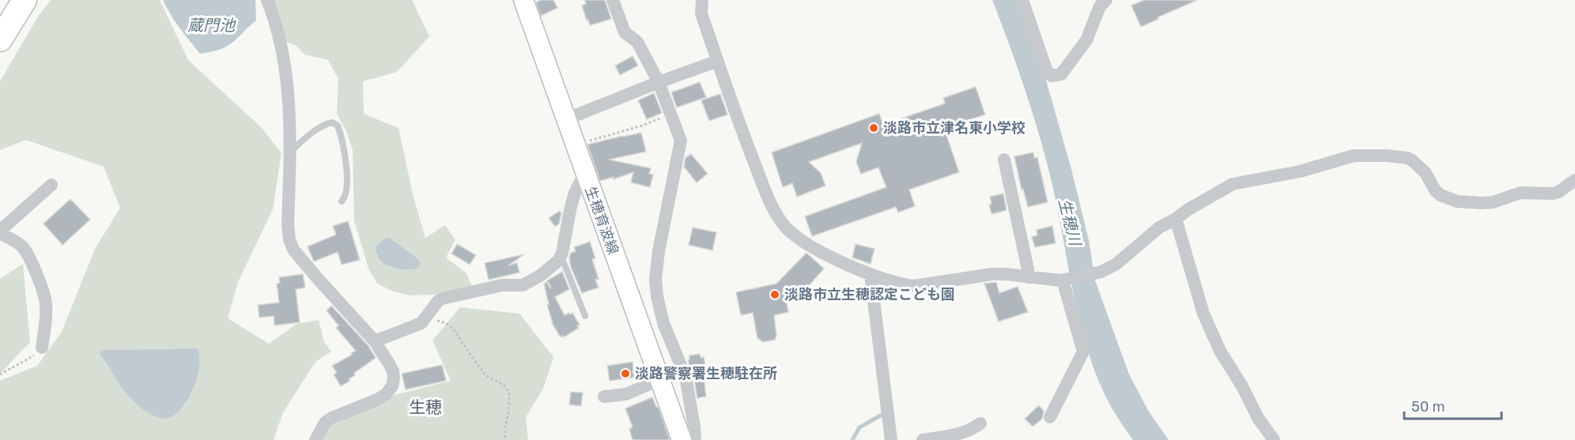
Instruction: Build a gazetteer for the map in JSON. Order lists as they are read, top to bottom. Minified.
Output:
{"streets":{"main road":["生穂育波線"]},"districts":["生穂"],"water":["蔵門池","生穂川"],"places":["淡路市立津名東小学校","淡路市立生穂認定こども園","淡路警察署生穂駐在所"],"scale_bar":"50 m"}
